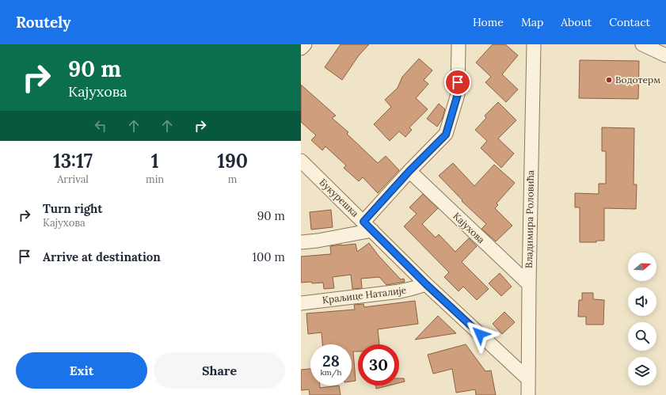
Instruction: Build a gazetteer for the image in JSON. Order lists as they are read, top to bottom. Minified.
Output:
{"streets":{"street":["Букурешка","Владимира Роловића","Кајухова","Краљице Наталије"]},"crossings":[["Букурешка","Владимира Роловића"],["Букурешка","Краљице Наталије"],["Владимира Роловића","Кајухова"]],"places":["Водотерм"],"north":"right","page":{"header":"Routely","nav":["Home","Map","About","Contact"],"turn":["90 m","Кајухова"],"eta":["13:17","Arrival","1","min","190","m"],"list":[{"name":"Turn right","note":"Кајухова","value":"90 m"},{"name":"Arrive at destination","value":"100 m"}],"speed":"28 km/h","limit":"30","buttons":["Exit","Share"]}}
